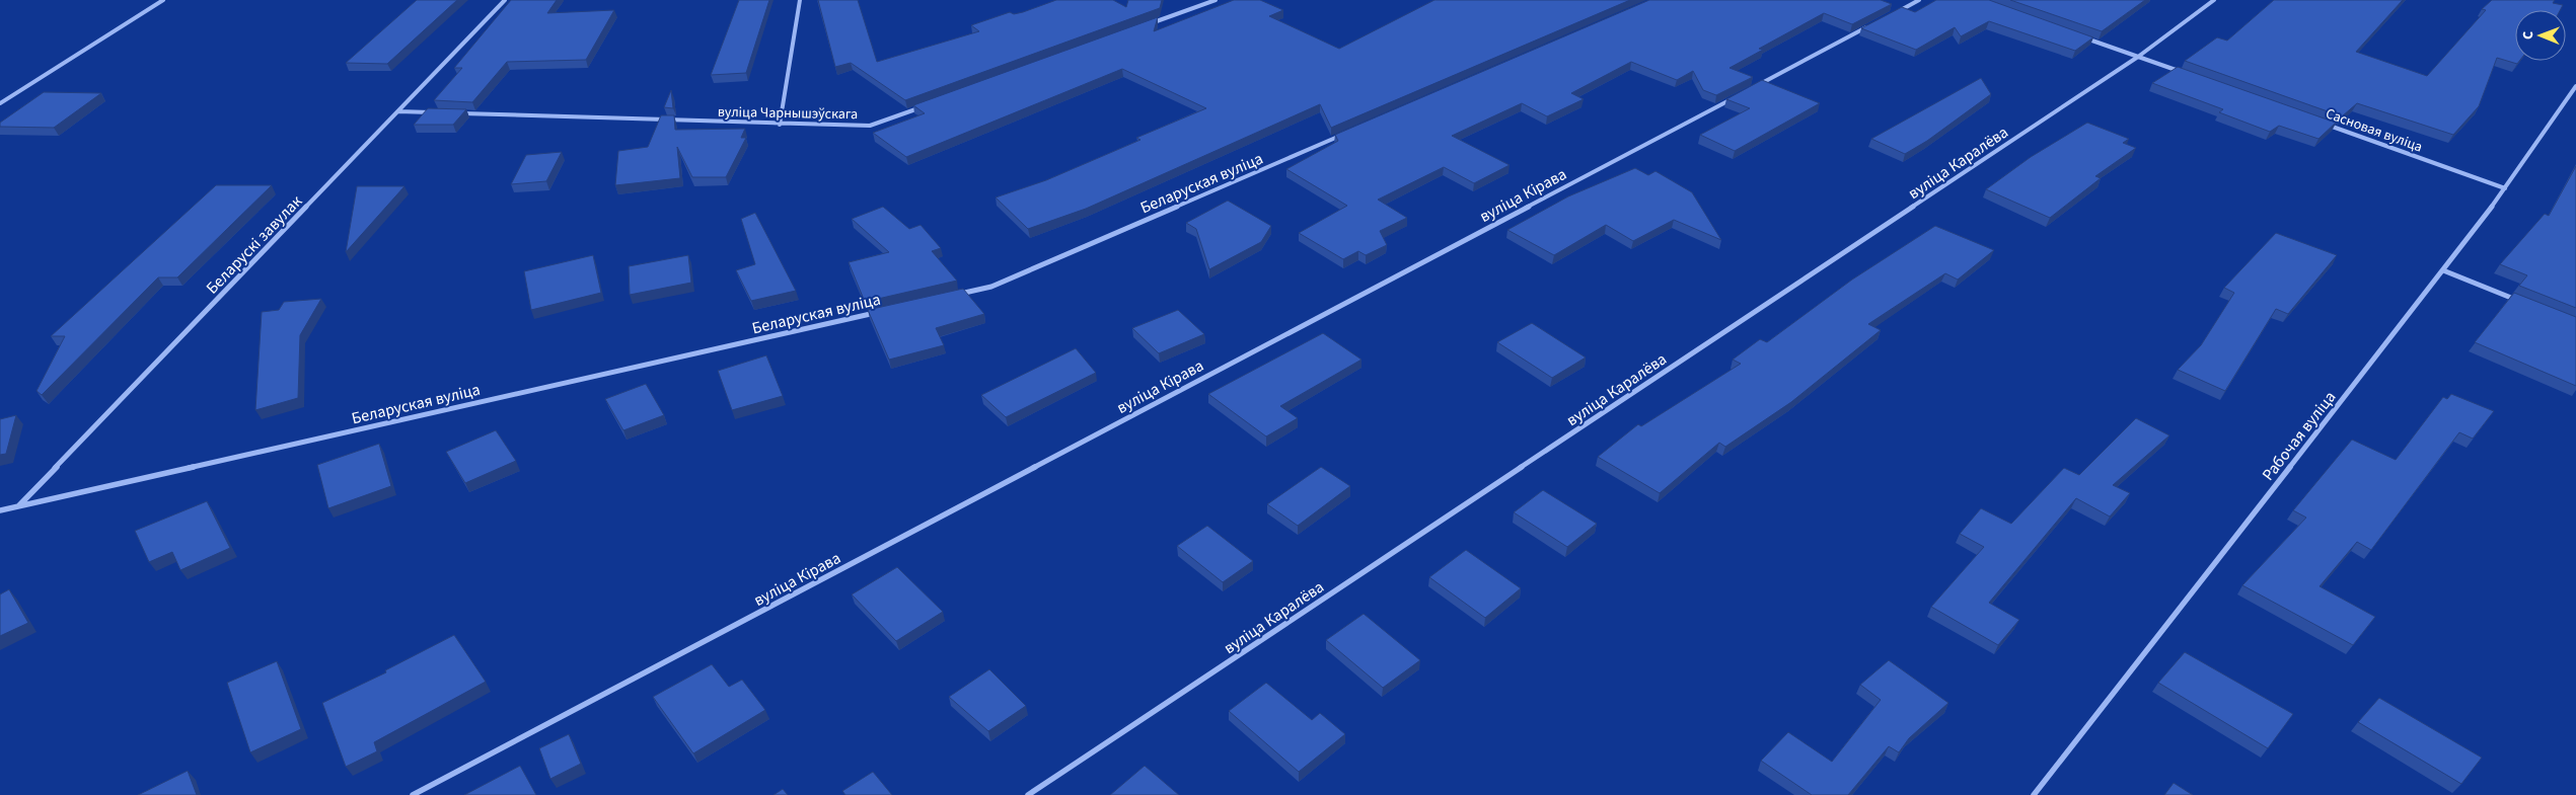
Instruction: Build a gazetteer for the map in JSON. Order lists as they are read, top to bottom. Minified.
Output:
{"streets":{"street":["вуліца Чарнышэўскага","Сасновая вуліца","вуліца Каралёва","Беларуская вуліца","вуліца Кірава","Беларускі завулак","Рабочая вуліца"]},"crossings":[["Сасновая вуліца","Рабочая вуліца"],["Беларуская вуліца","Беларускі завулак"]],"north":"left"}
